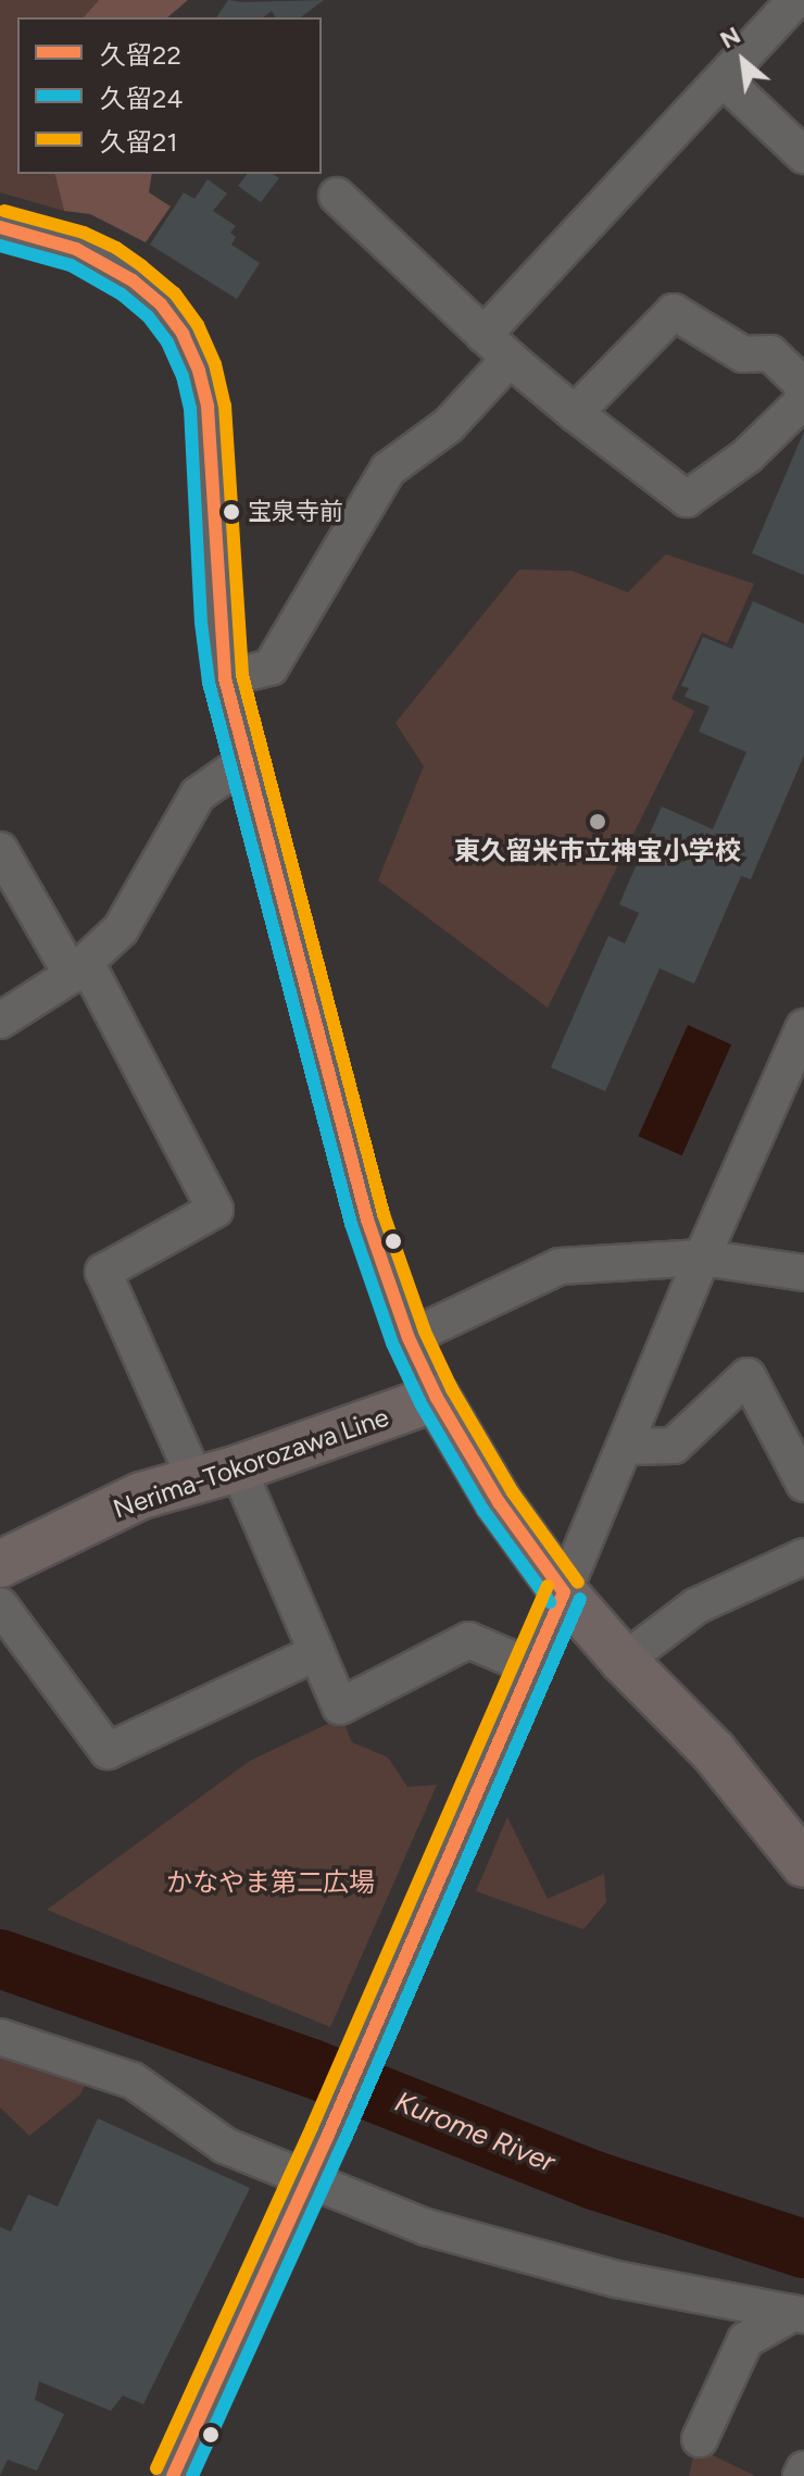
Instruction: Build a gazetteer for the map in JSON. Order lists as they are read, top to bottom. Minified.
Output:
{"streets":{"main road":["Nerima-Tokorozawa Line"]},"water":["Kurome River"],"parks":["かなやま第二広場"],"places":["宝泉寺前","東久留米市立神宝小学校"],"lines":["transit line 久留21","transit line 久留22","transit line 久留24"],"legend":["久留22","久留24","久留21"],"north":"top left"}
